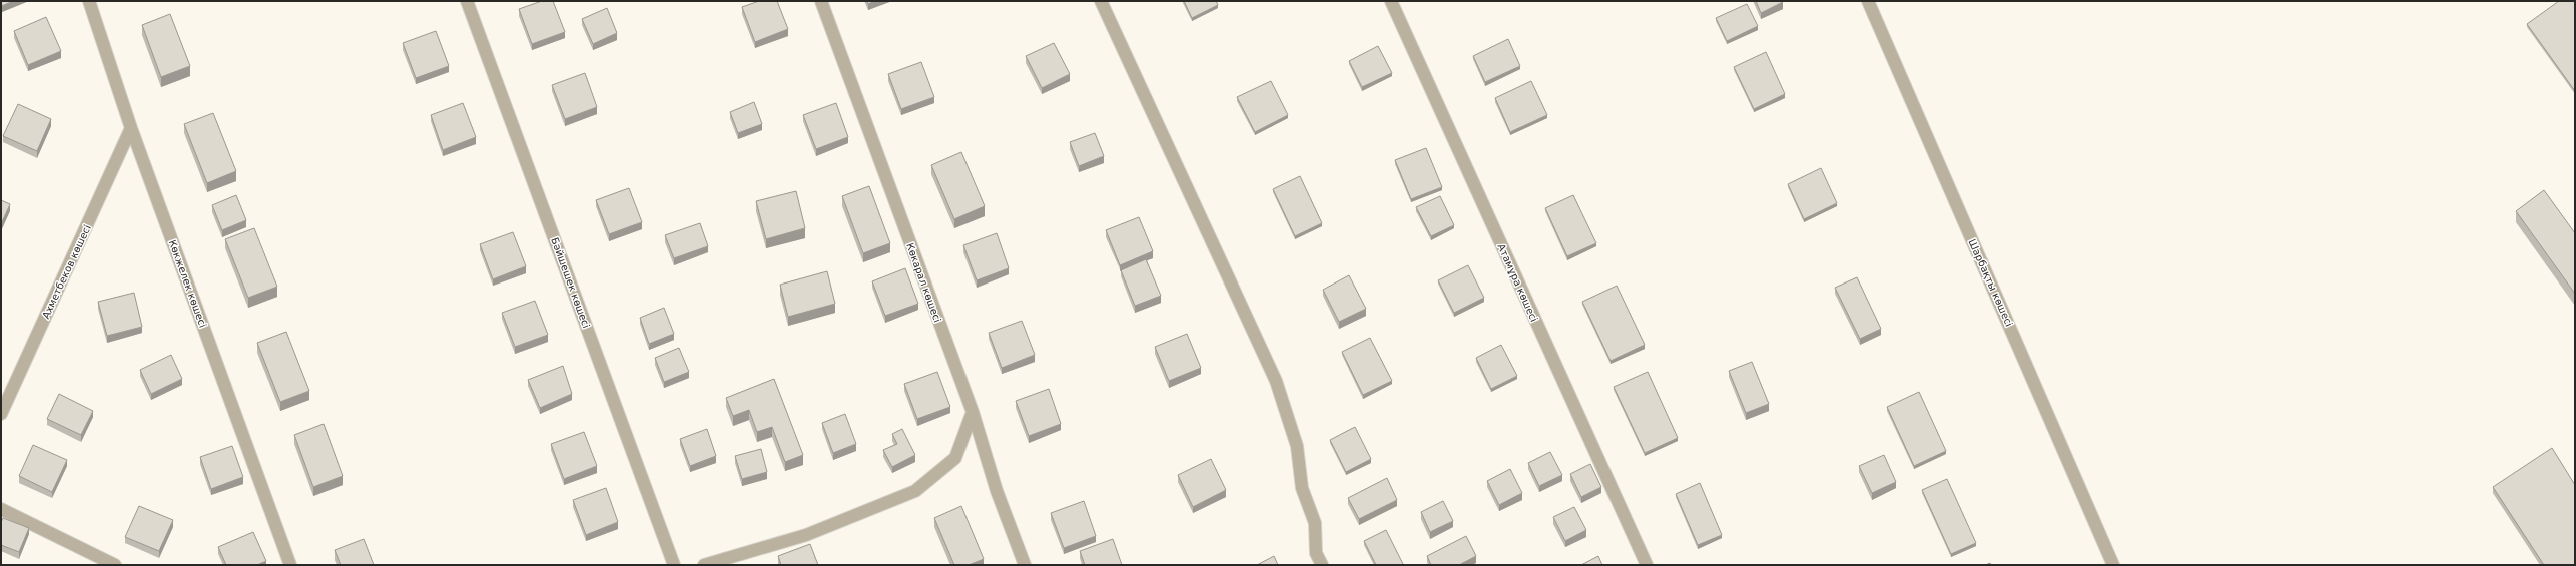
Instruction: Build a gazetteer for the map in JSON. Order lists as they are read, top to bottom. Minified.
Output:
{"streets":{"street":["Ахметбеков көшесі","Бәйшешек көшесі","Көкарал көшесі","Атамұра көшесі","Шарбақты көшесі","Көкжелек көшесі"]},"crossings":[["Ахметбеков көшесі","Көкжелек көшесі"]]}
